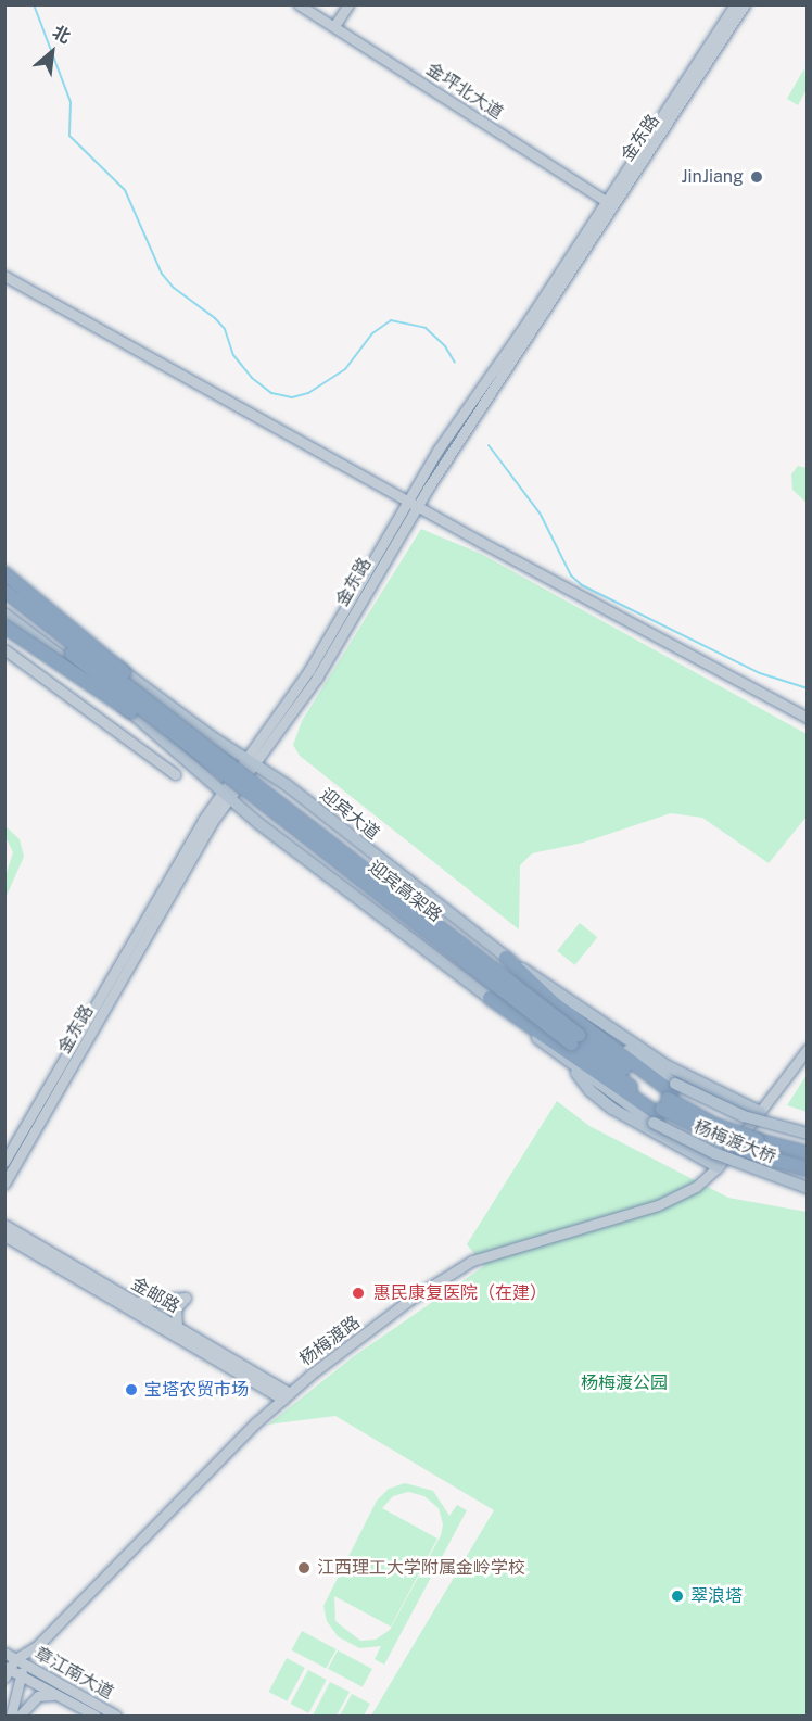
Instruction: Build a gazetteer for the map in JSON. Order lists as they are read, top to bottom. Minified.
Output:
{"streets":{"highway":["迎宾高架路"],"main road":["迎宾大道","杨梅渡大桥"],"street":["金坪北大道","金东路","金邮路","杨梅渡路","章江南大道"]},"crossings":[["金坪北大道","金东路"],["金东路","迎宾大道"],["迎宾大道","杨梅渡路"],["迎宾高架路","杨梅渡大桥"],["金邮路","杨梅渡路"],["杨梅渡路","章江南大道"]],"parks":["杨梅渡公园"],"places":["JinJiang","惠民康复医院（在建）","宝塔农贸市场","江西理工大学附属金岭学校","翠浪塔"],"north":"top right"}
